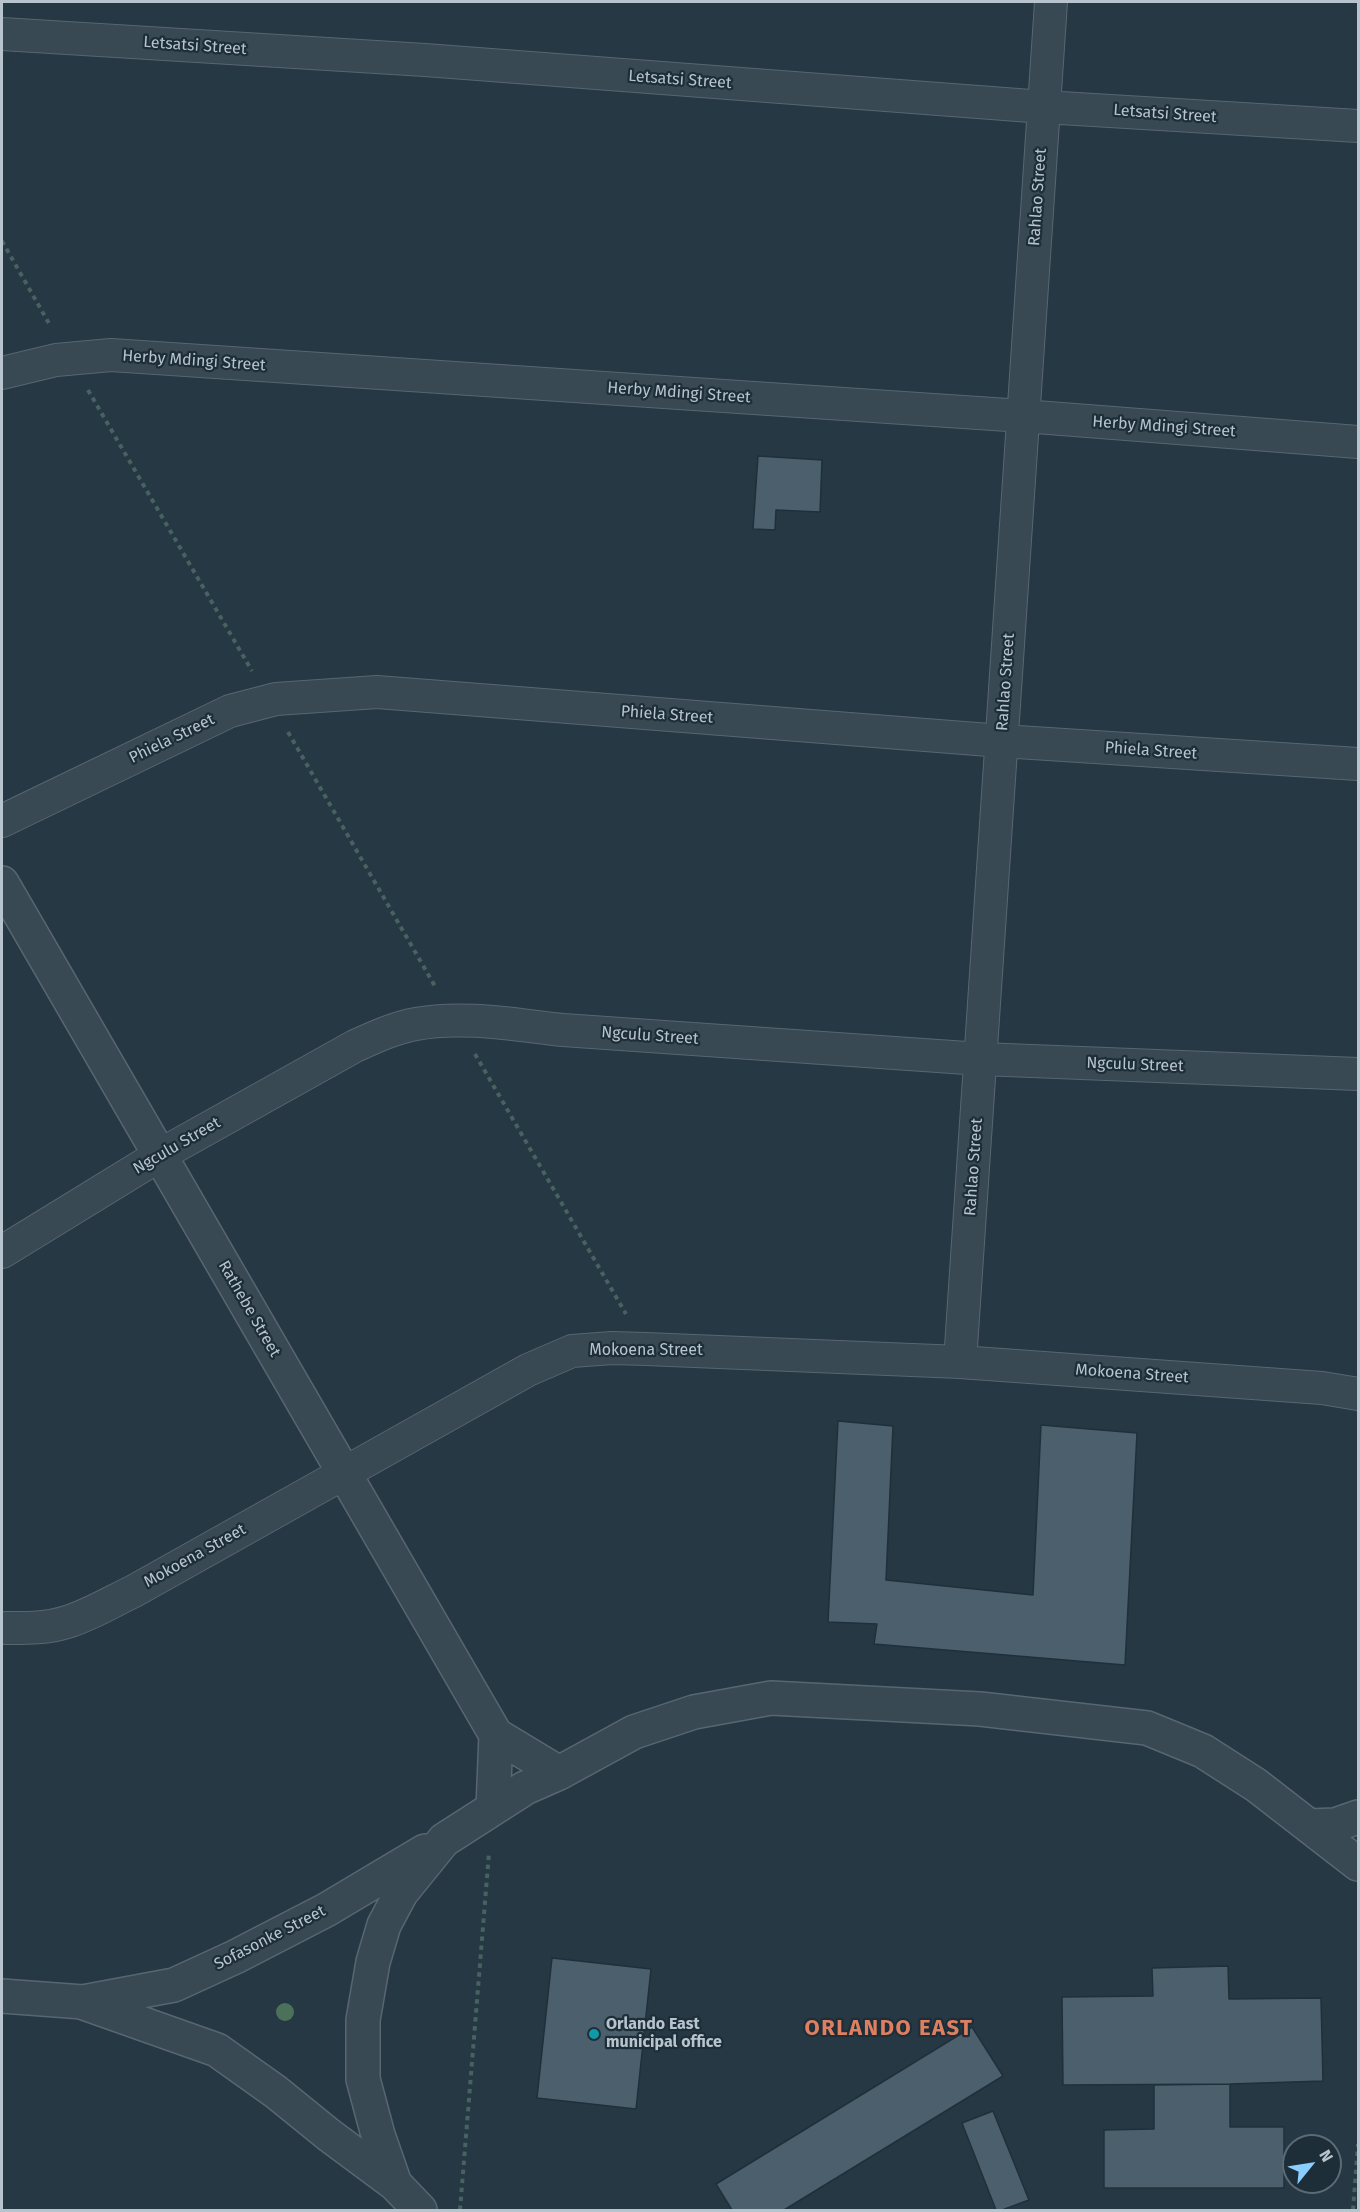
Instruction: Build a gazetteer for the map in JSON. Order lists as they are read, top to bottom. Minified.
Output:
{"streets":{"street":["Letsatsi Street","Rahlao Street","Herby Mdingi Street","Phiela Street","Ngculu Street","Rathebe Street","Mokoena Street","Sofasonke Street"]},"crossings":[["Letsatsi Street","Rahlao Street"],["Rahlao Street","Herby Mdingi Street"],["Rahlao Street","Phiela Street"],["Rahlao Street","Ngculu Street"],["Rahlao Street","Mokoena Street"],["Ngculu Street","Rathebe Street"],["Rathebe Street","Mokoena Street"],["Rathebe Street","Sofasonke Street"]],"districts":["ORLANDO EAST"],"places":["Orlando East municipal office"],"north":"top right"}
